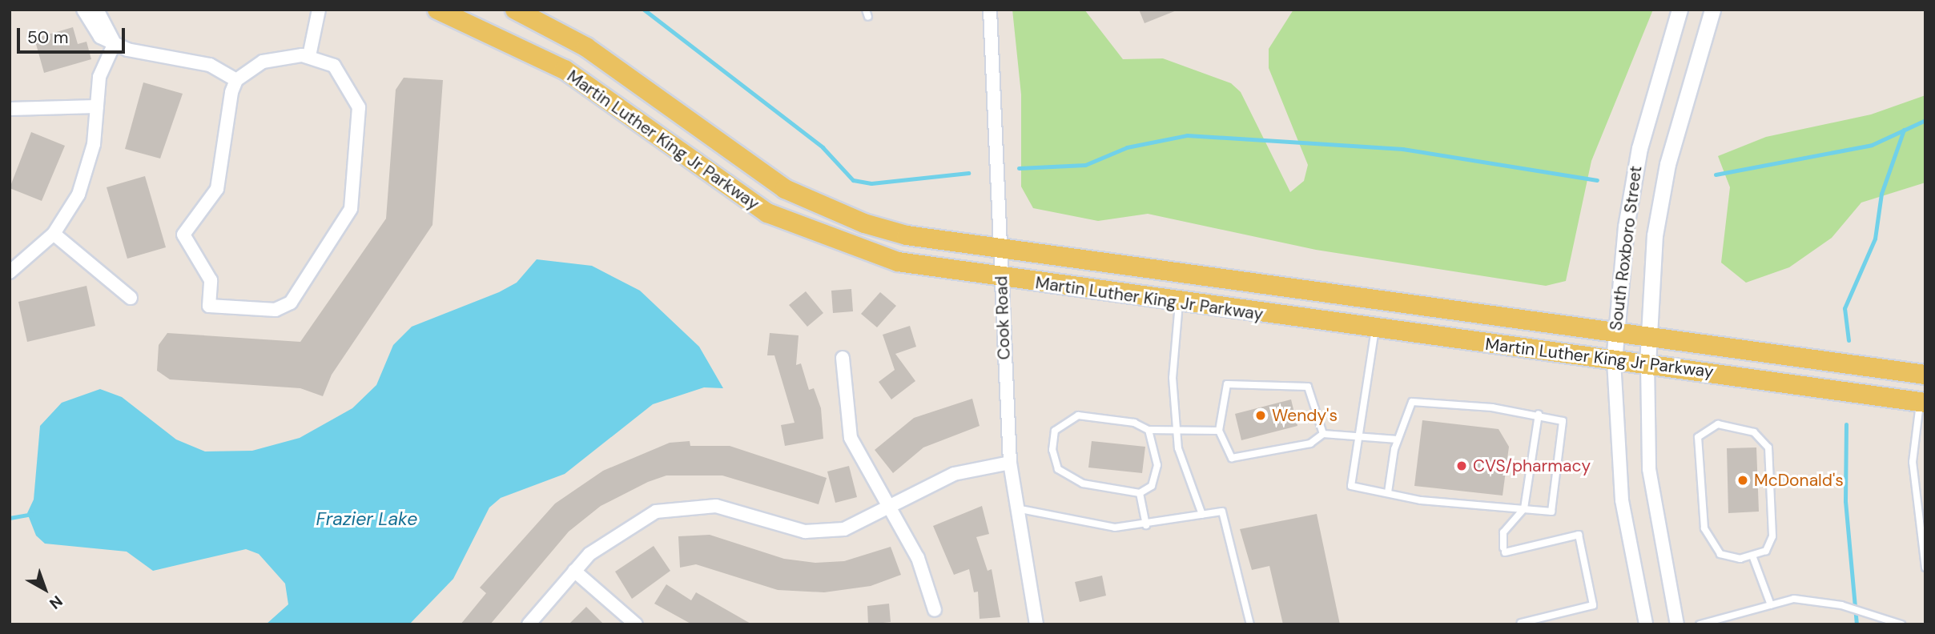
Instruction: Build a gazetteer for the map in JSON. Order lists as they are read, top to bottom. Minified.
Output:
{"streets":{"main road":["Martin Luther King Jr Parkway"],"street":["South Roxboro Street","Cook Road"]},"crossings":[["Martin Luther King Jr Parkway","South Roxboro Street"],["Martin Luther King Jr Parkway","Cook Road"]],"water":["Frazier Lake"],"places":["Wendy's","CVS/pharmacy","McDonald's"],"scale_bar":"50 m","north":"bottom right"}
